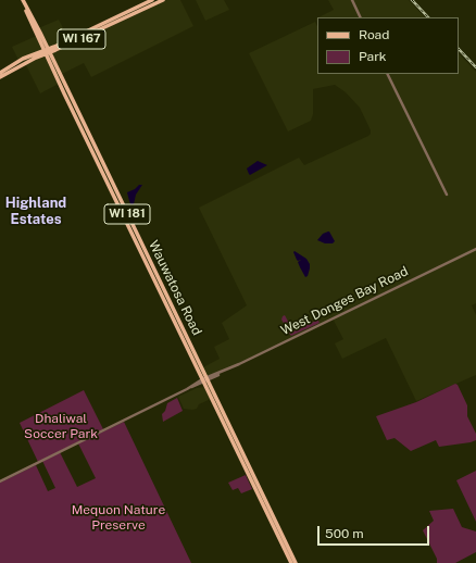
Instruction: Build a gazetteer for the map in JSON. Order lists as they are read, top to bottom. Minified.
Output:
{"streets":{"main road":["WI 167","WI 181","Wauwatosa Road"],"street":["West Donges Bay Road"]},"crossings":[["WI 167","Wauwatosa Road"],["Wauwatosa Road","West Donges Bay Road"]],"districts":["Highland Estates"],"parks":["Dhaliwal Soccer Park","Mequon Nature Preserve"],"legend":["Road","Park"],"scale_bar":"500 m"}
